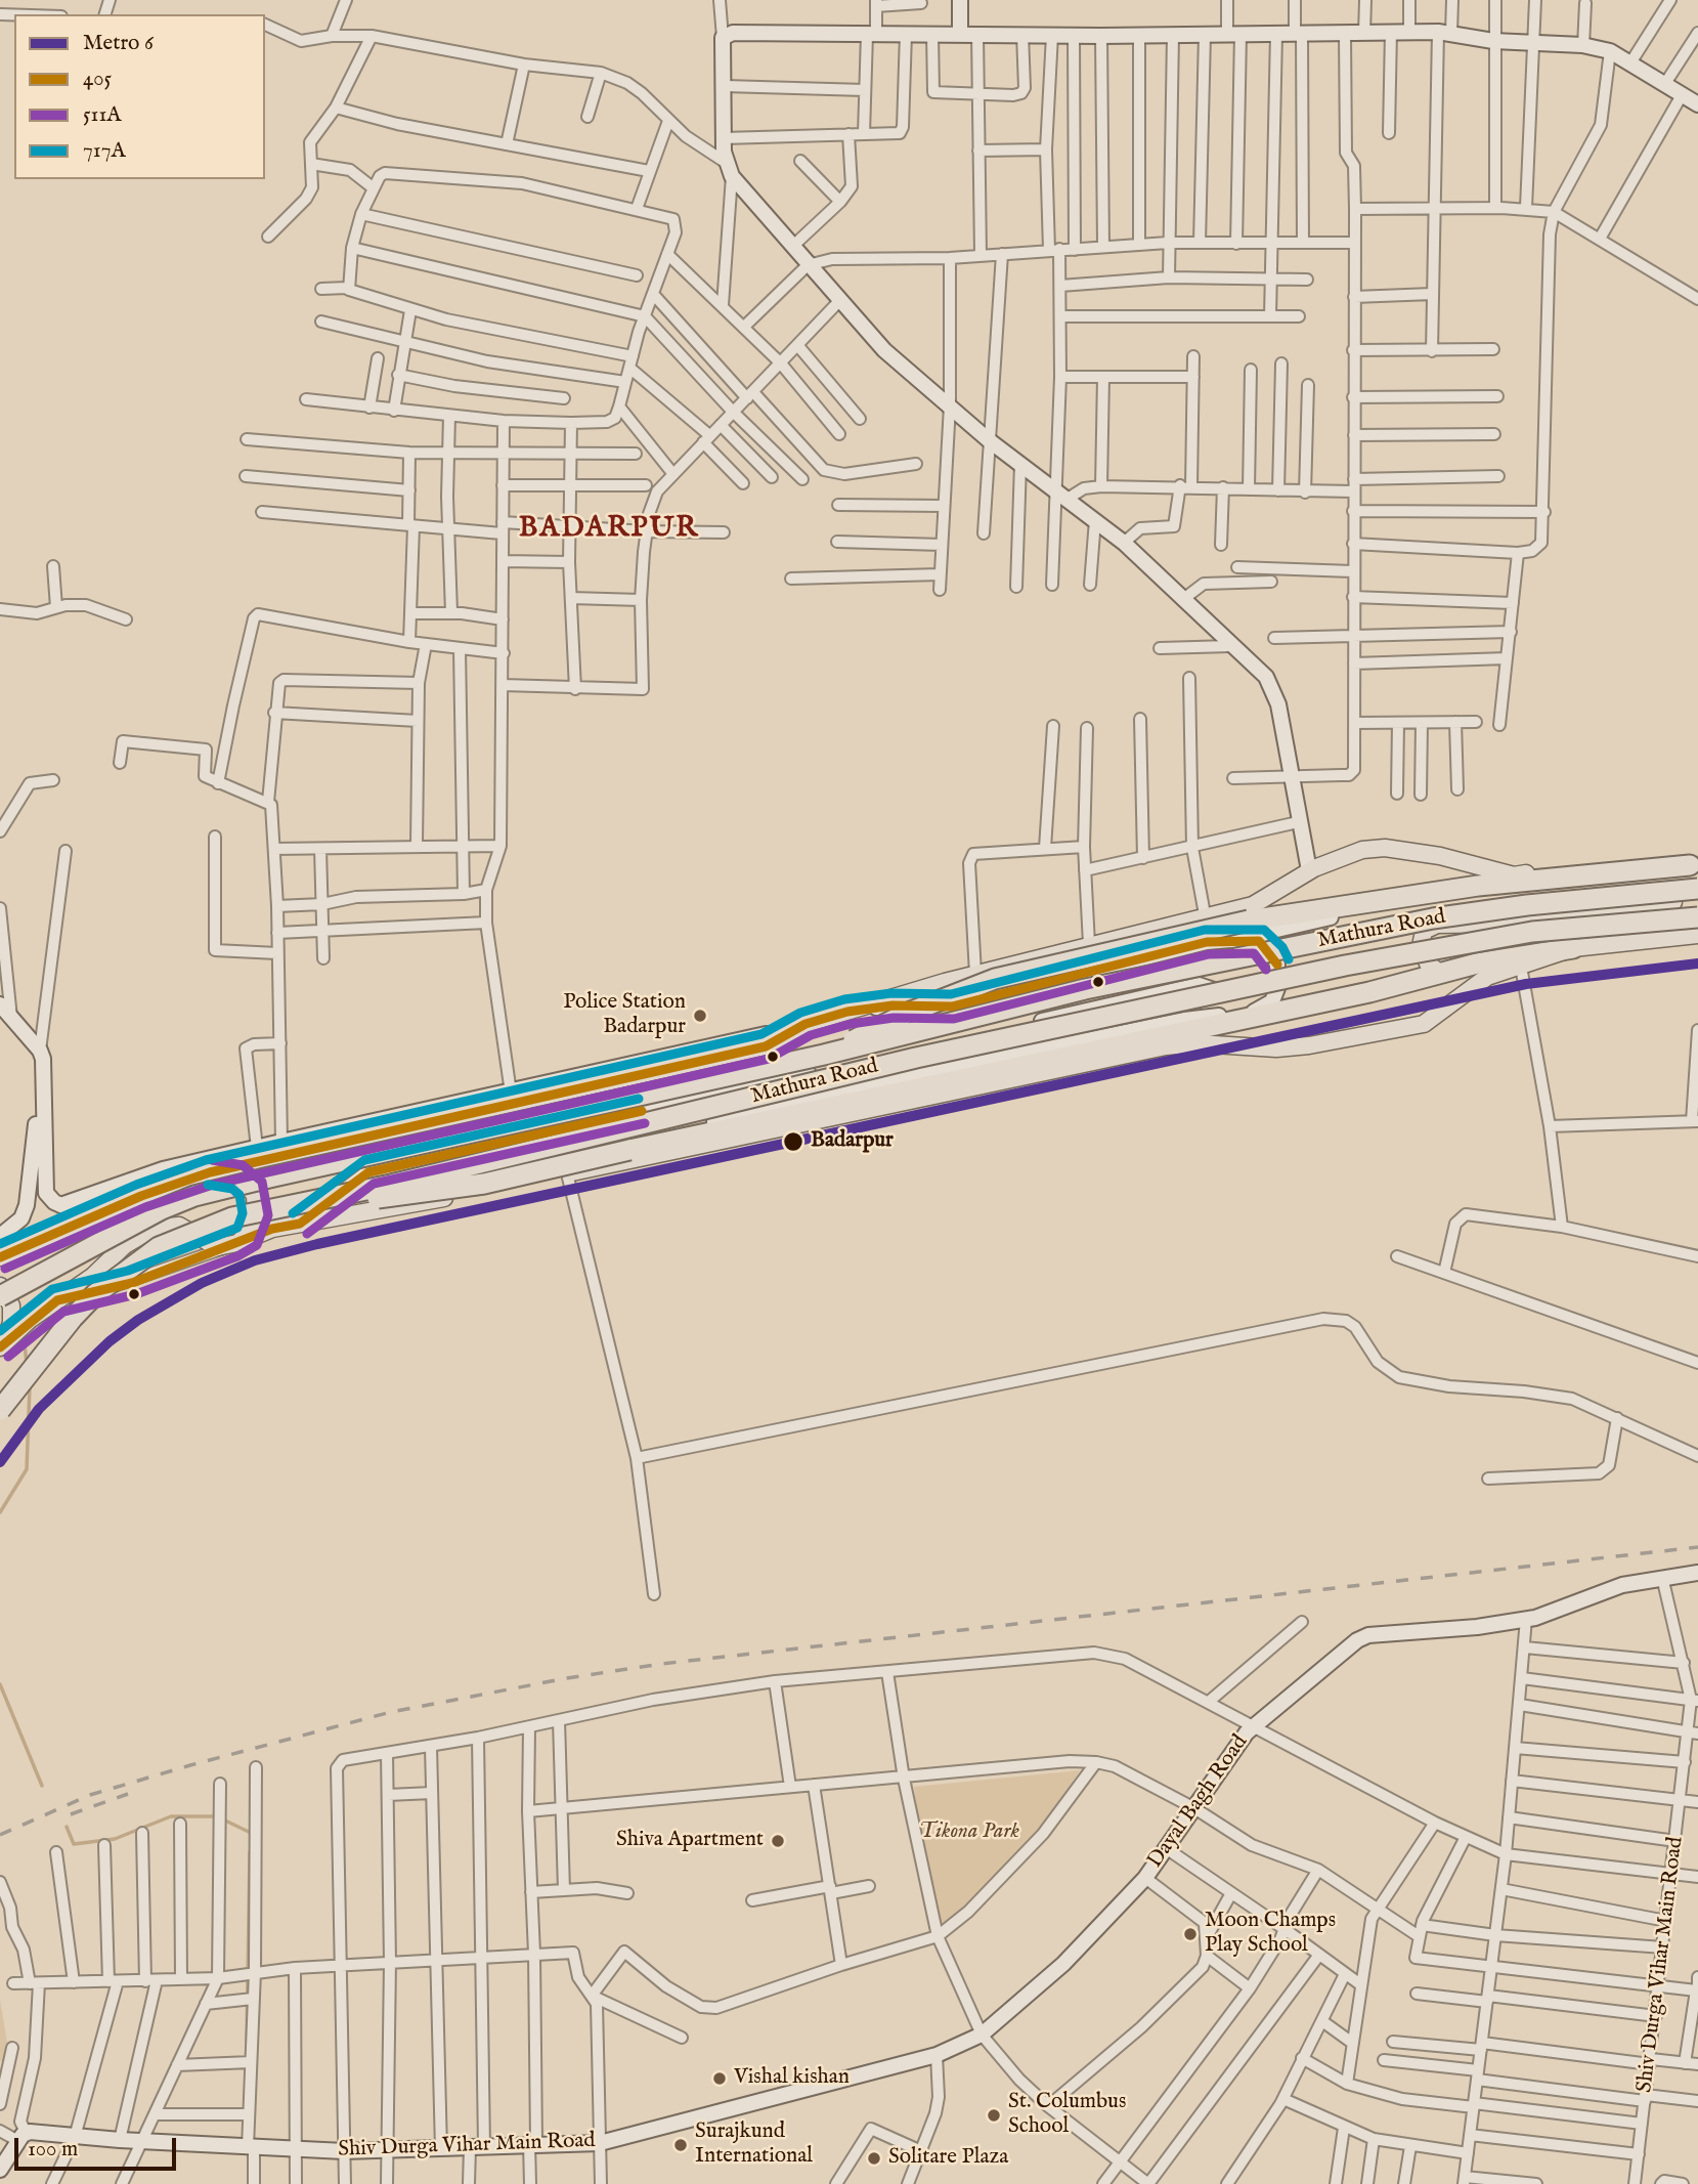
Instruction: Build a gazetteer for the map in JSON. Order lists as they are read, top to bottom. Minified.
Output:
{"streets":{"highway":["Mathura Road"],"street":["Dayal Bagh Road","Shiv Durga Vihar Main Road"]},"crossings":[["Dayal Bagh Road","Shiv Durga Vihar Main Road"]],"districts":["BADARPUR"],"parks":["Tikona Park"],"places":["Police Station Badarpur","Badarpur","Shiva Apartment","Moon Champs Play School","Vishal kishan","St. Columbus School","Surajkund International","Solitare Plaza"],"lines":["transit line 717A","transit line 405","transit line 511A","metro line 6"],"legend":["Metro 6","405","511A","717A"],"scale_bar":"100 m"}
